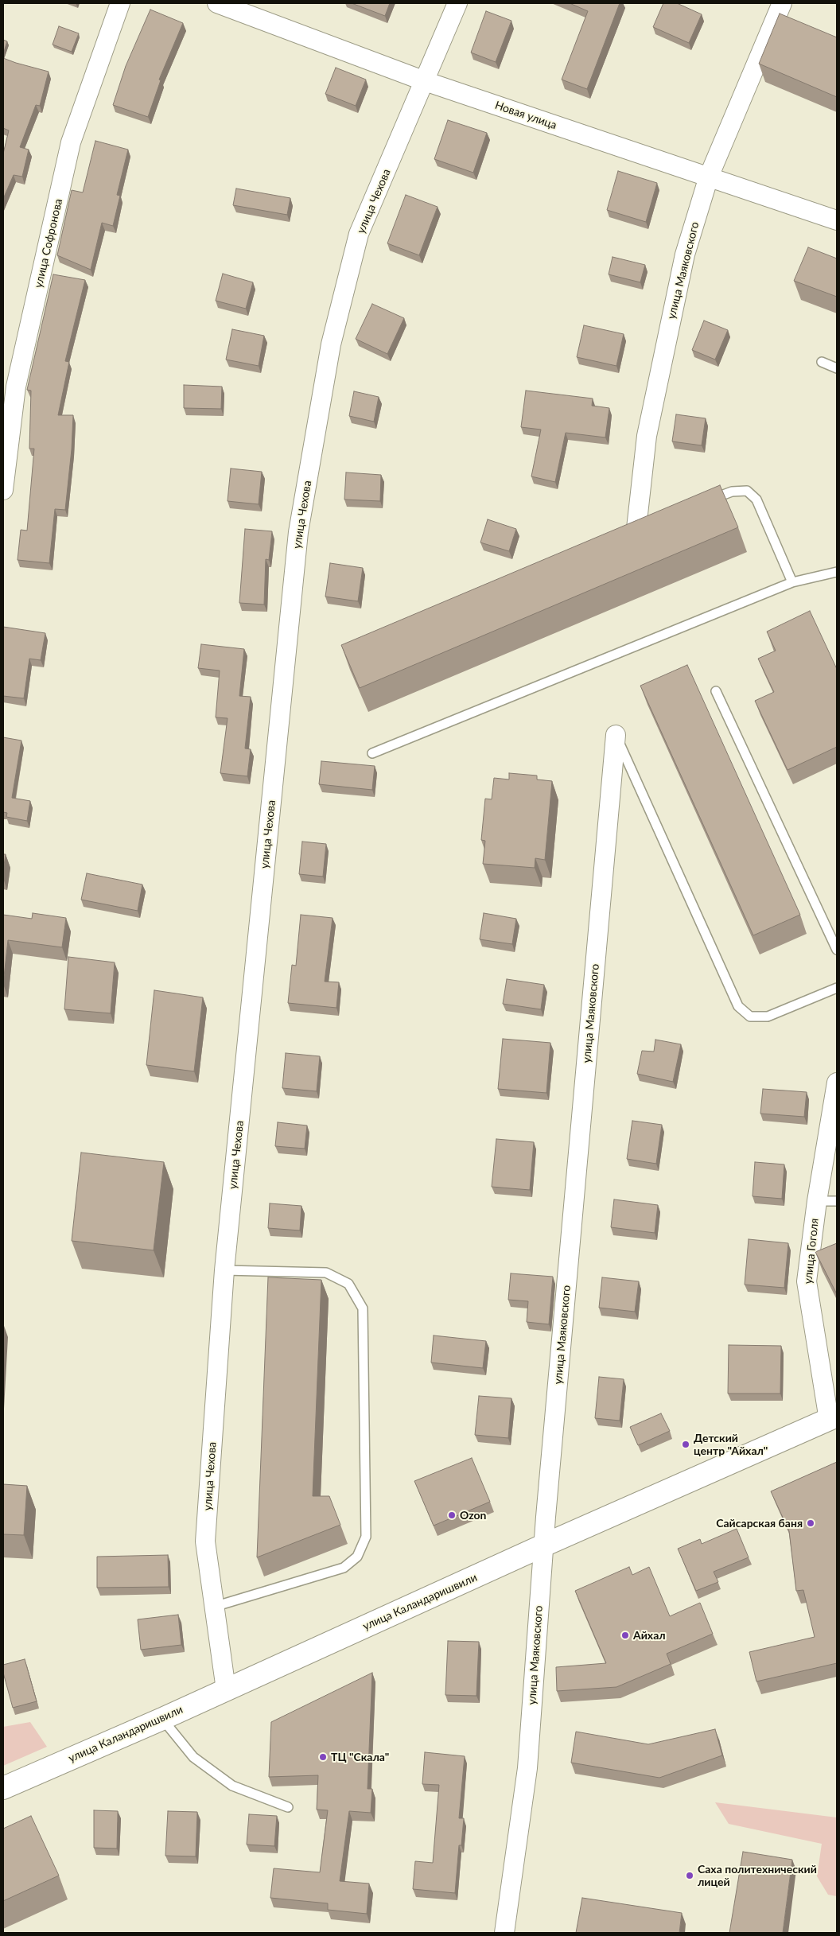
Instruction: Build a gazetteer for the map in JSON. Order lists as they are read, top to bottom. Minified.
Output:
{"streets":{"street":["Новая улица","улица Чехова","улица Софронова","улица Маяковского","улица Гоголя","улица Каландаришвили"]},"crossings":[["Новая улица","улица Чехова"],["Новая улица","улица Маяковского"],["улица Чехова","улица Каландаришвили"],["улица Маяковского","улица Каландаришвили"],["улица Гоголя","улица Каландаришвили"]],"places":["Детский центр \"Айхал\"","Ozon","Сайсарская баня","Айхал","ТЦ \"Скала\"","Саха политехнический лицей"]}
